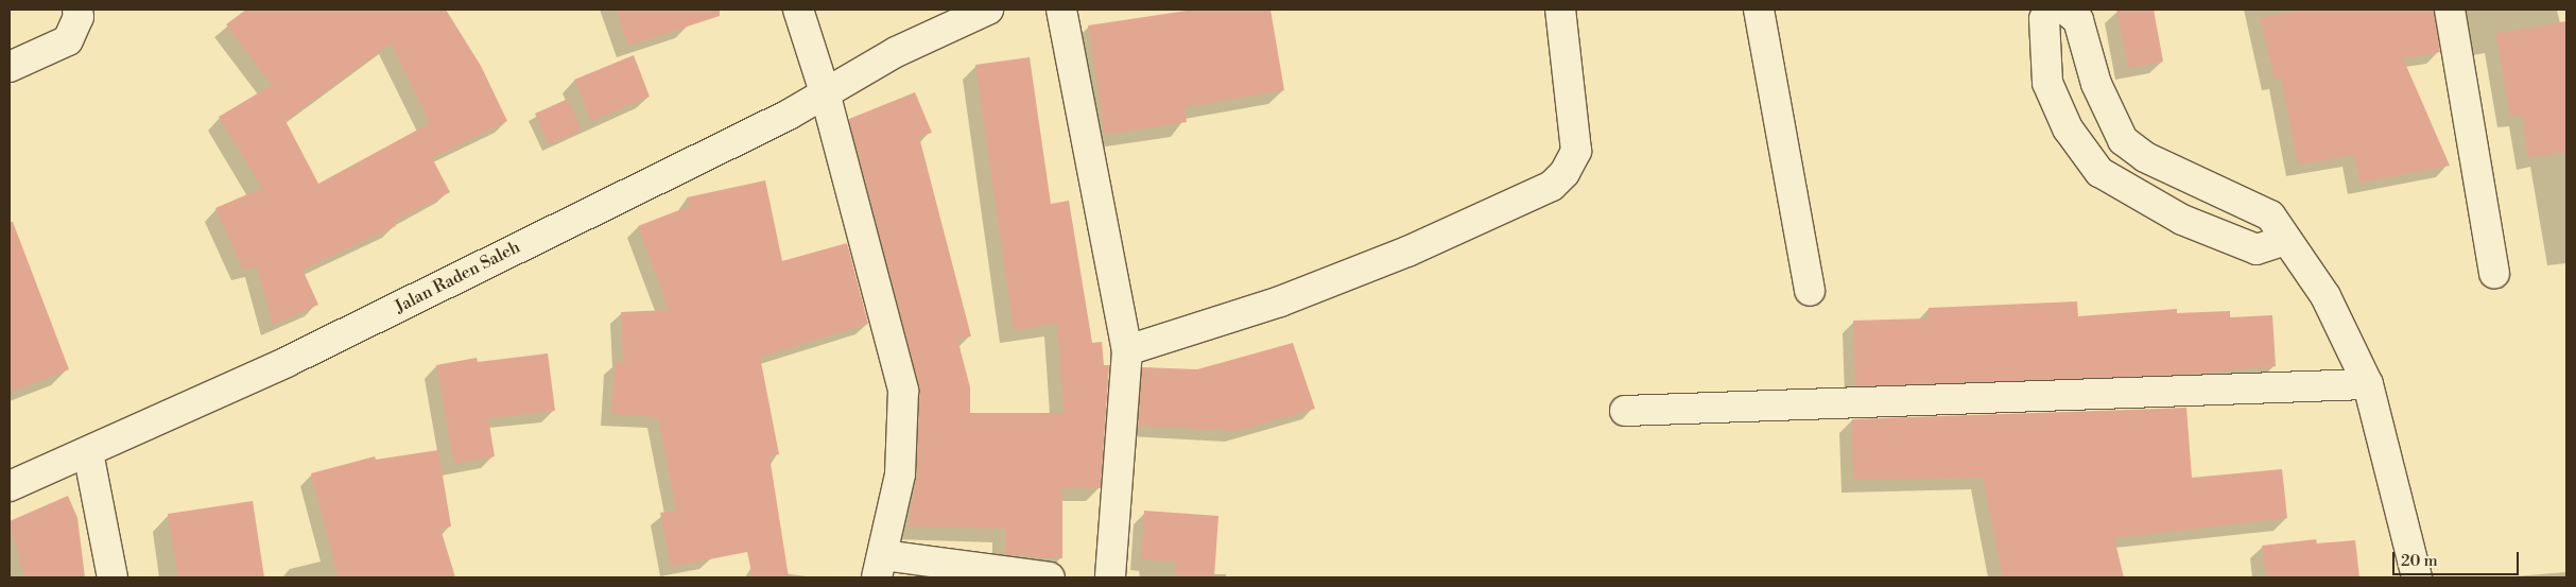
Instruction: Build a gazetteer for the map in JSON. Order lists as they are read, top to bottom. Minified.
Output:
{"streets":{"street":["Jalan Raden Saleh"]},"scale_bar":"20 m"}
